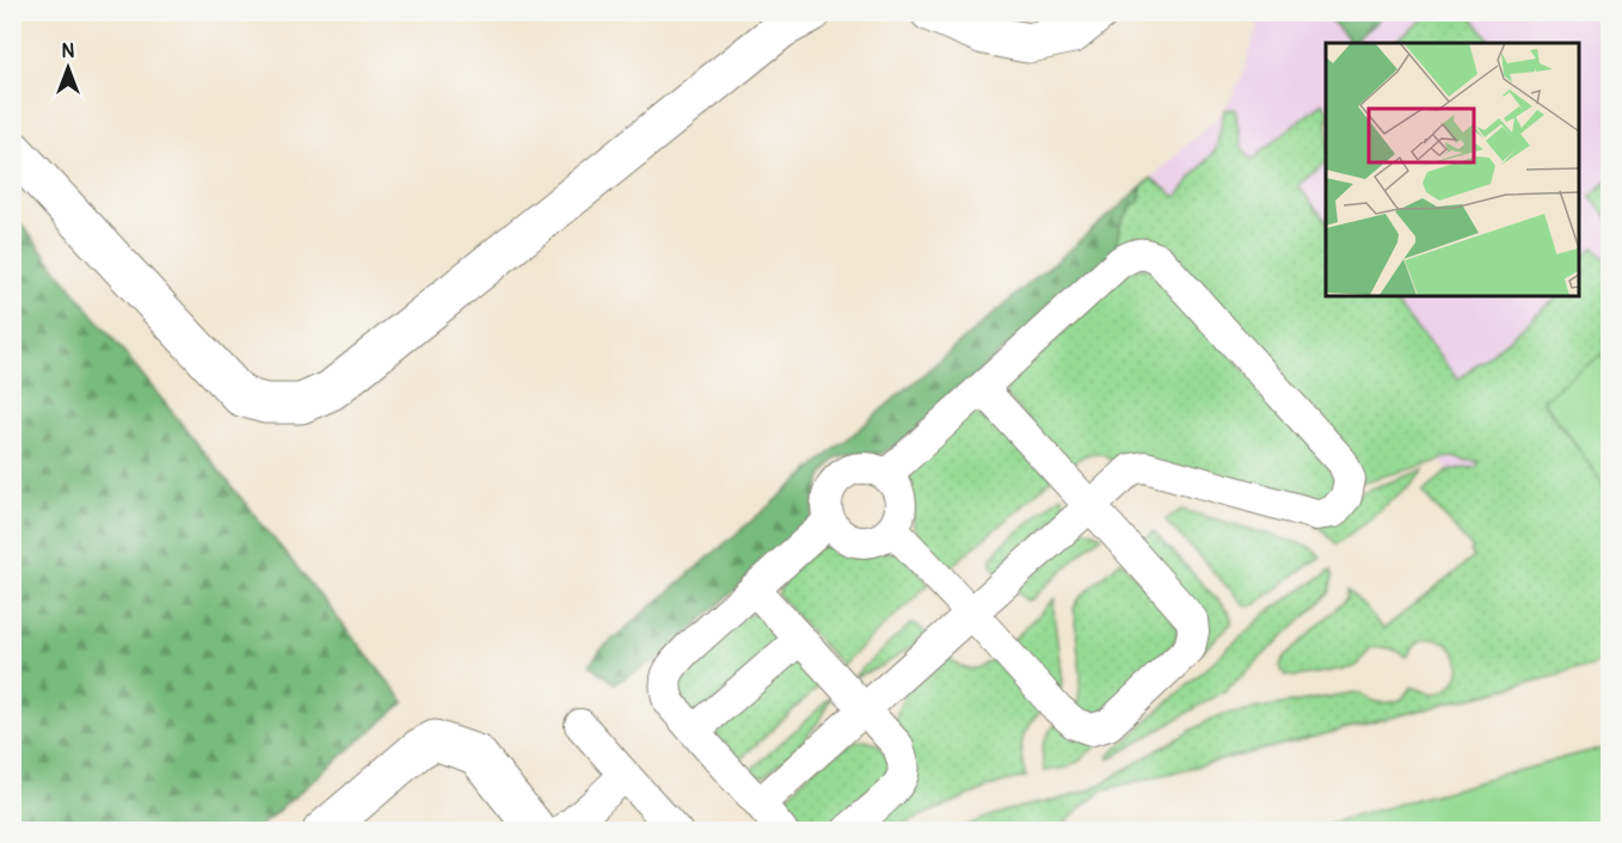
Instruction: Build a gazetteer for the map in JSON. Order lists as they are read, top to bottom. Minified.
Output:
{"north":"top"}
